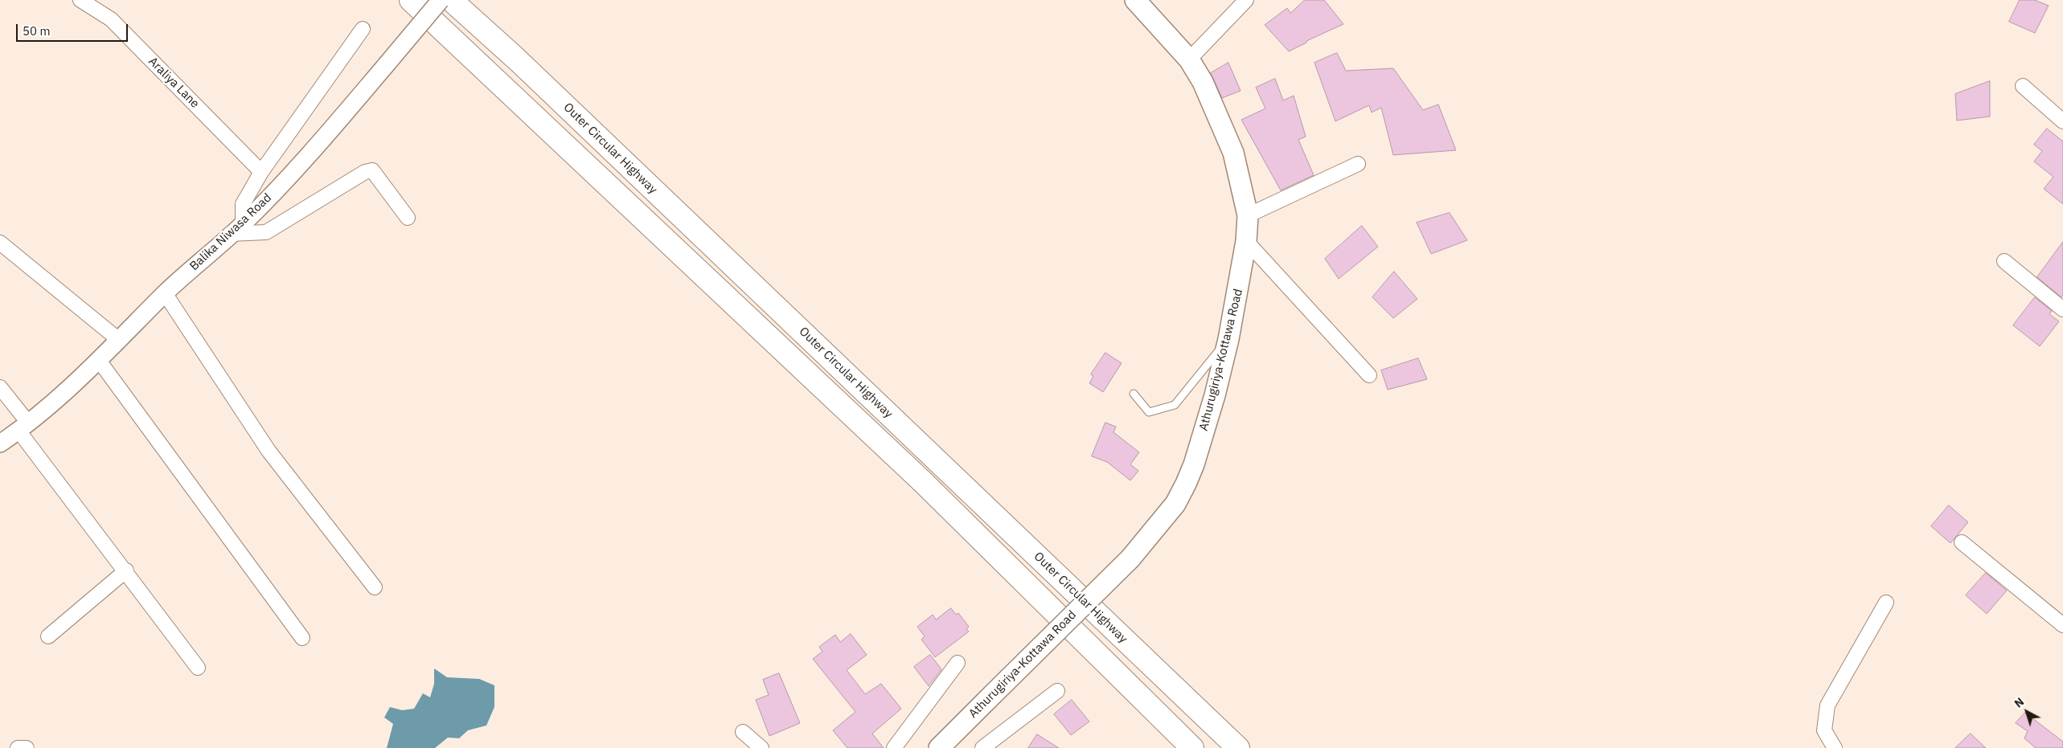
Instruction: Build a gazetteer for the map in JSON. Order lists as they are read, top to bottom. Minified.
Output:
{"streets":{"highway":["Outer Circular Highway"],"main road":["Athurugiriya-Kottawa Road"],"street":["Araliya Lane","Balika Niwasa Road"]},"scale_bar":"50 m","north":"top left"}
